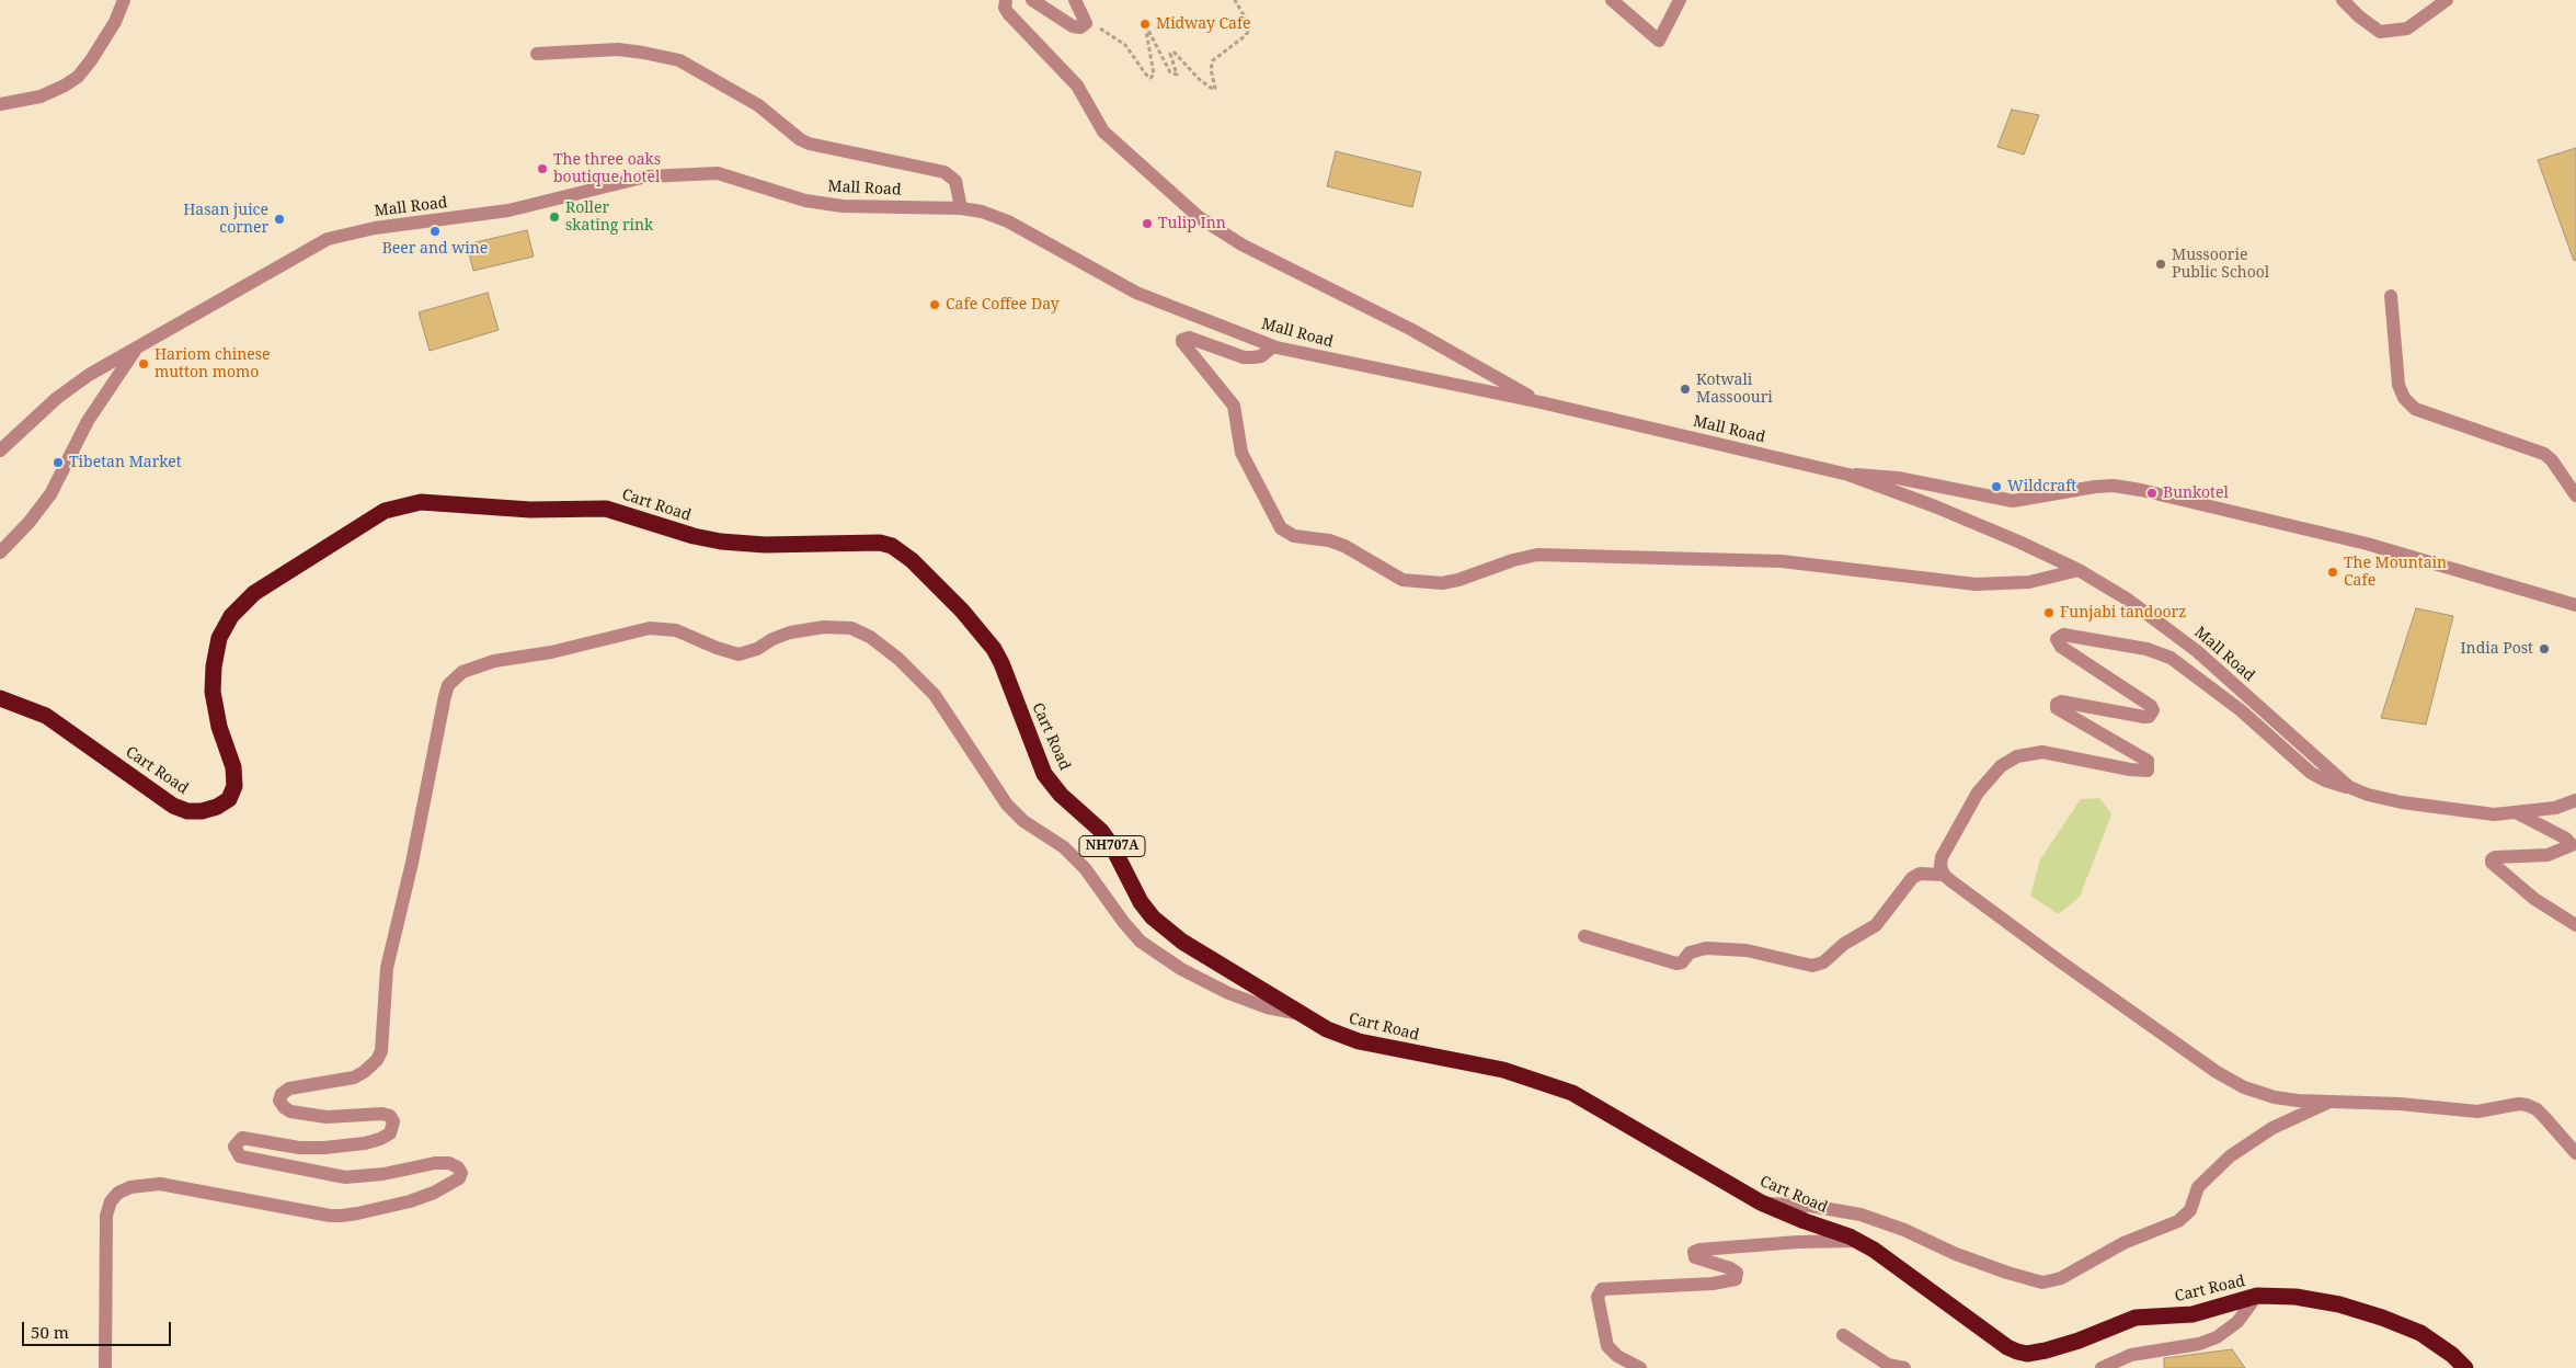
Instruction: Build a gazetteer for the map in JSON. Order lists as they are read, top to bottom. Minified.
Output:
{"streets":{"highway":["Cart Road","NH707A"],"street":["Mall Road"]},"places":["Midway Cafe","The three oaks boutique hotel","Roller skating rink","Hasan juice corner","Tulip Inn","Beer and wine","Mussoorie Public School","Cafe Coffee Day","Hariom chinese mutton momo","Kotwali Massoouri","Tibetan Market","Wildcraft","Bunkotel","The Mountain Cafe","Funjabi tandoorz","India Post"],"scale_bar":"50 m"}
